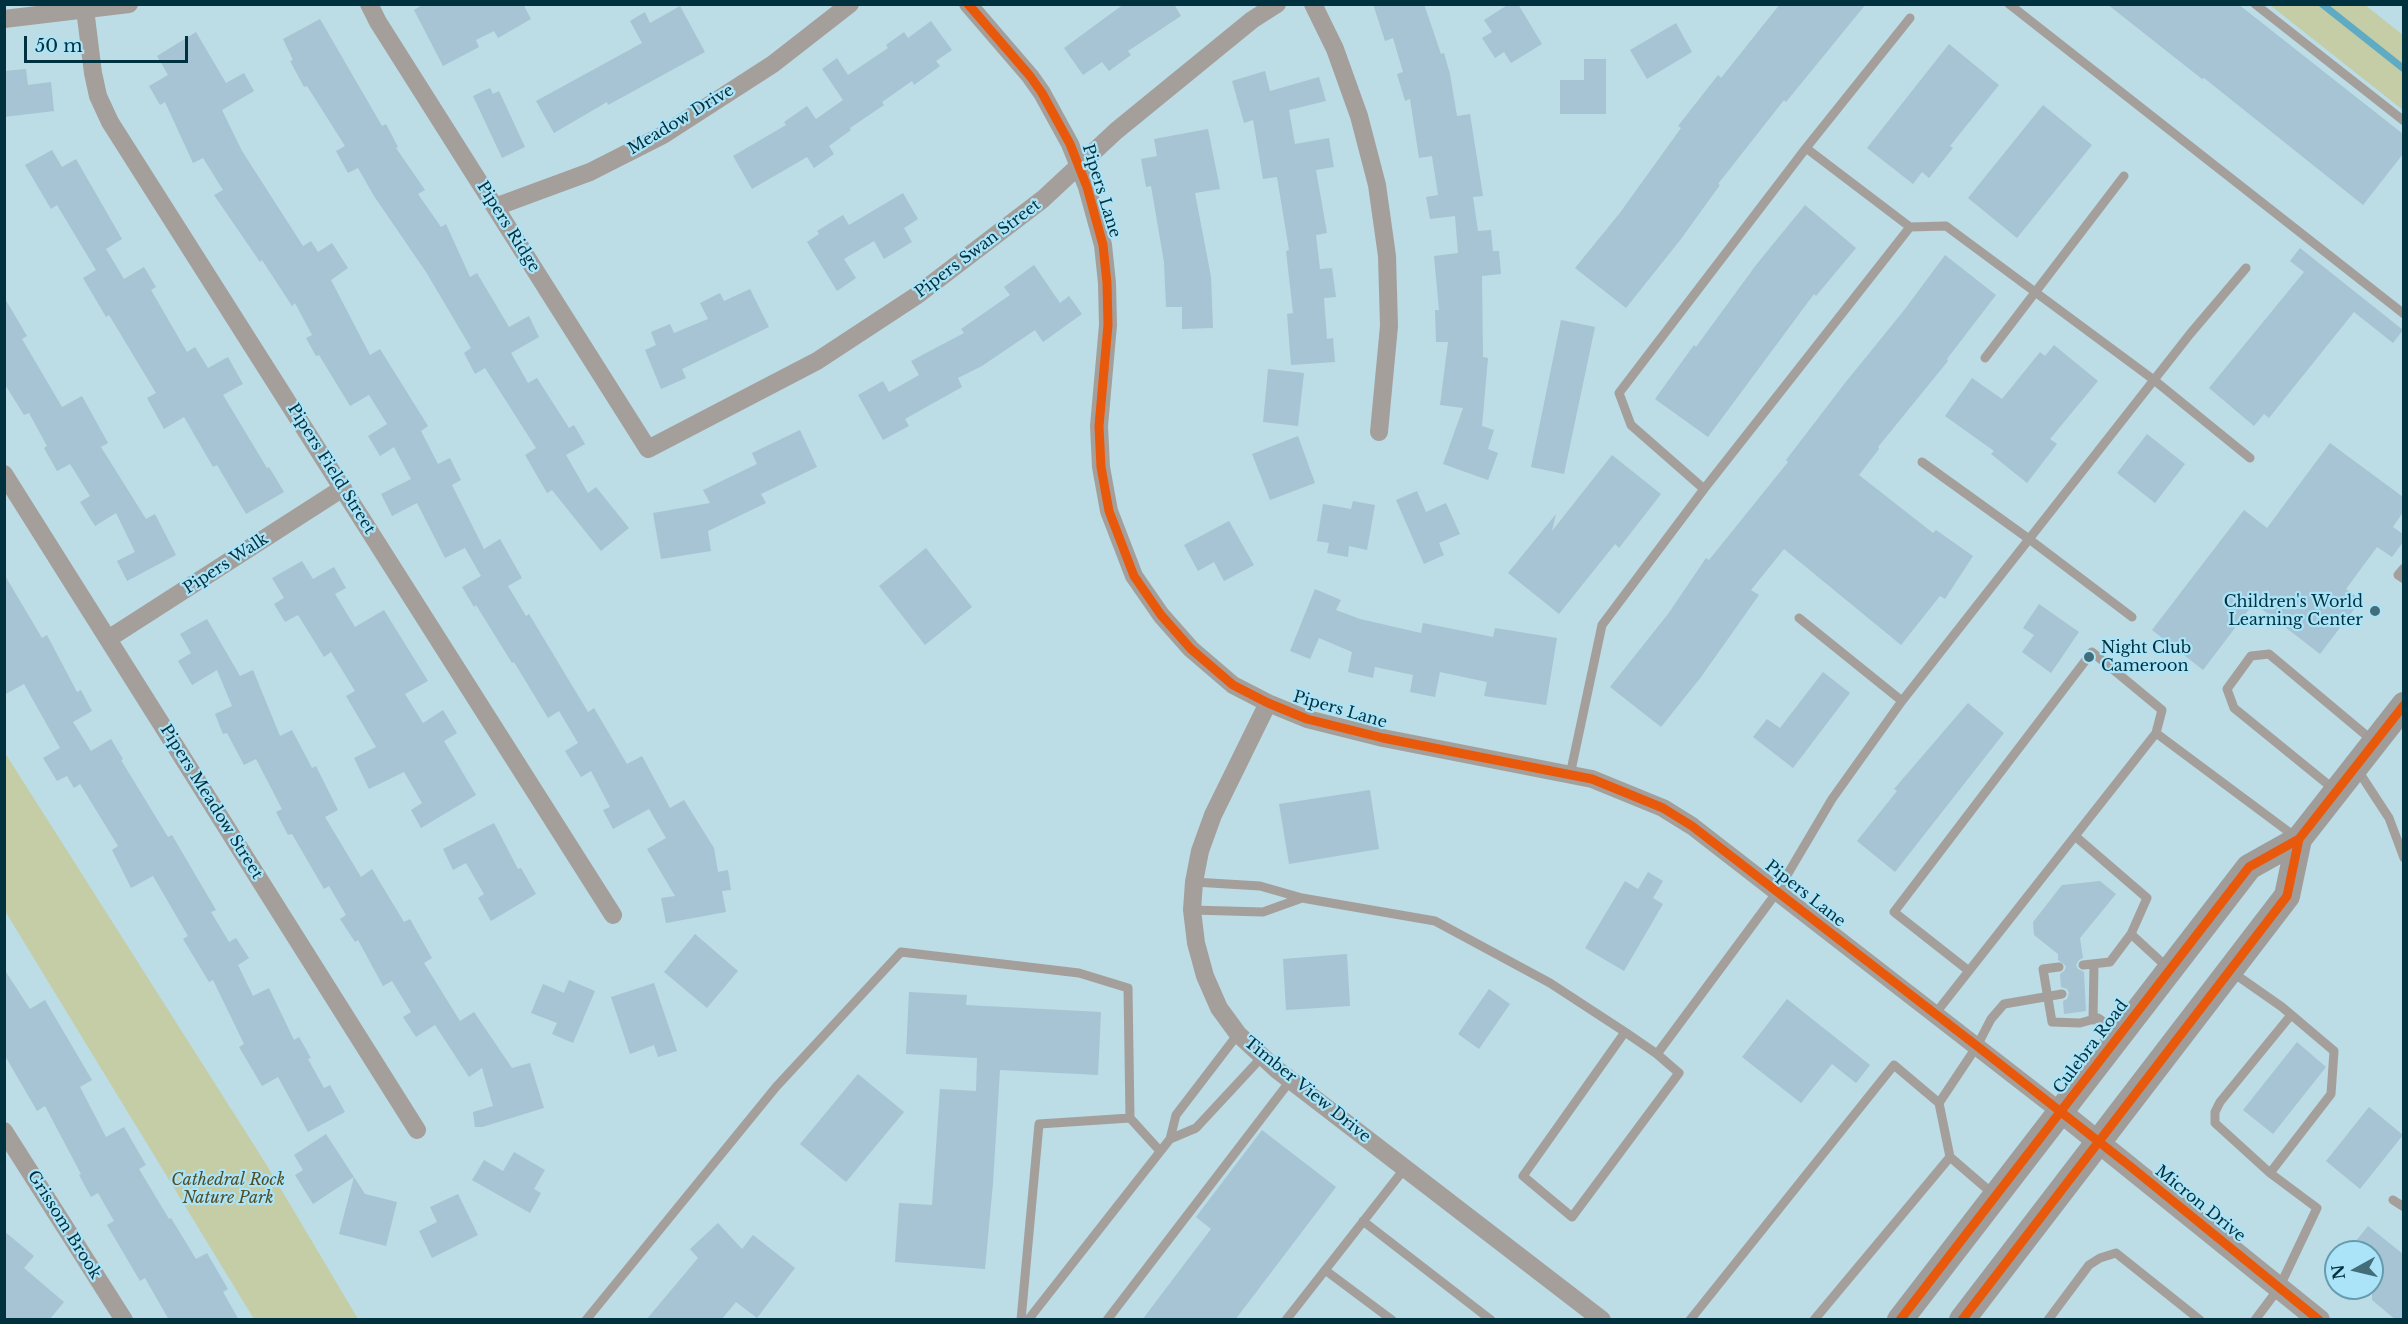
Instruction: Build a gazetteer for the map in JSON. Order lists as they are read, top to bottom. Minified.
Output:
{"streets":{"main road":["Culebra Road"],"street":["Meadow Drive","Pipers Lane","Pipers Ridge","Pipers Swan Street","Pipers Field Street","Pipers Walk","Pipers Meadow Street","Timber View Drive","Micron Drive","Grissom Brook"]},"crossings":[["Meadow Drive","Pipers Ridge"],["Pipers Lane","Pipers Swan Street"],["Pipers Lane","Culebra Road"],["Pipers Lane","Timber View Drive"],["Pipers Lane","Micron Drive"],["Pipers Ridge","Pipers Swan Street"],["Pipers Field Street","Pipers Walk"],["Pipers Walk","Pipers Meadow Street"],["Culebra Road","Micron Drive"]],"parks":["Cathedral Rock Nature Park"],"places":["Children's World Learning Center","Night Club Cameroon"],"scale_bar":"50 m","north":"left"}
